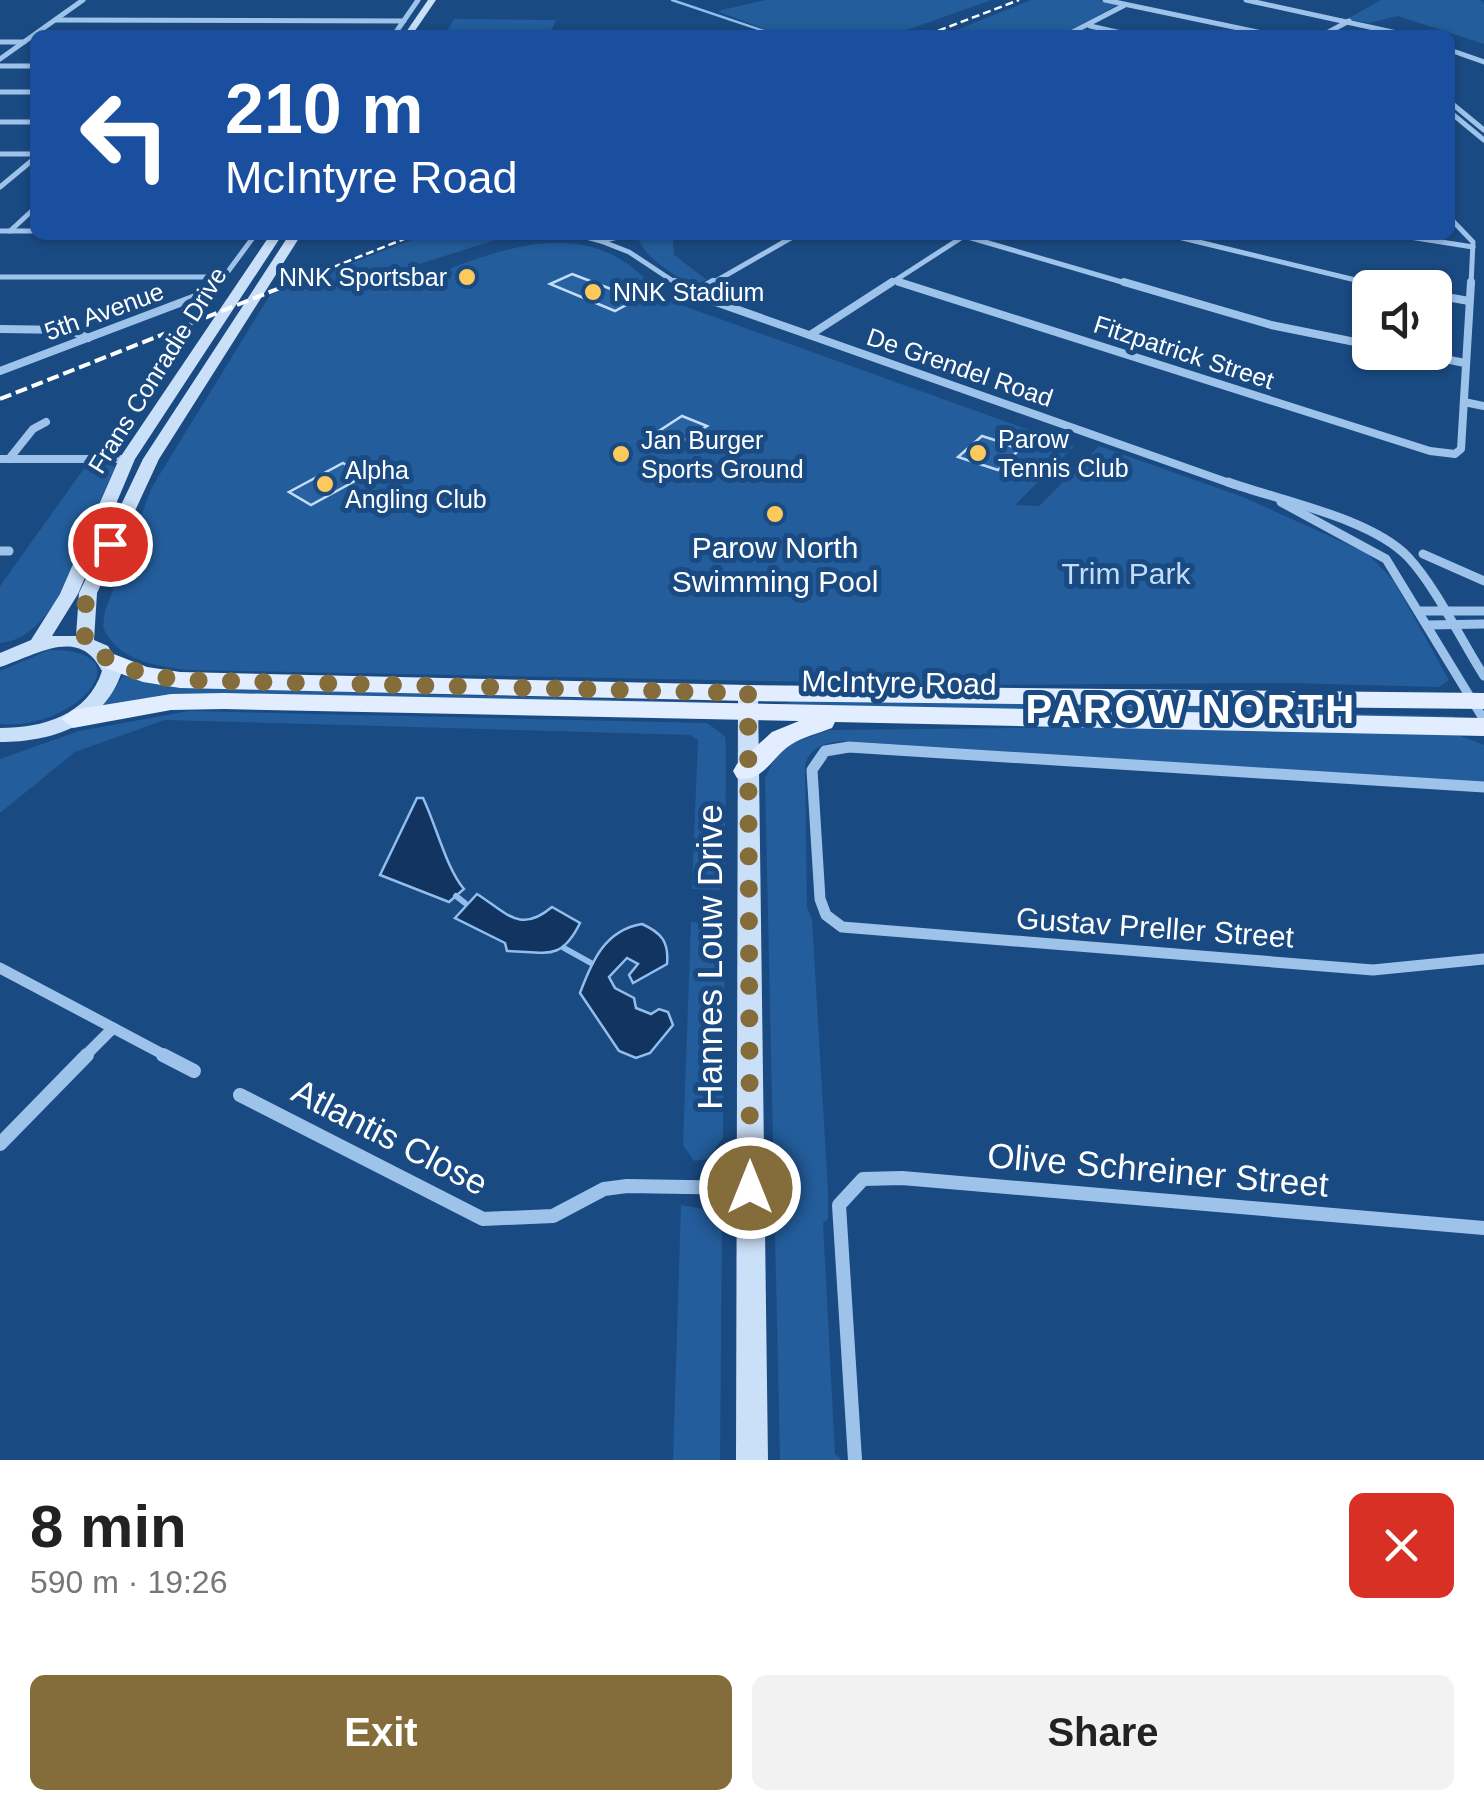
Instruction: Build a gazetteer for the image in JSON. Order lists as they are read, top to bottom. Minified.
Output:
{"streets":{"main road":["Frans Conradie Drive","McIntyre Road","Hannes Louw Drive"],"street":["5th Avenue","Fitzpatrick Street","De Grendel Road","Gustav Preller Street","Atlantis Close","Olive Schreiner Street"]},"crossings":[["De Grendel Road","McIntyre Road"],["McIntyre Road","Hannes Louw Drive"],["Hannes Louw Drive","Atlantis Close"]],"districts":["PAROW NORTH"],"parks":["Trim Park"],"places":["NNK Sportsbar","NNK Stadium","Parow Tennis Club","Jan Burger Sports Ground","Alpha Angling Club","Parow North Swimming Pool"],"page":{"turn":["210 m","McIntyre Road"],"heading":["8 min","590 m · 19:26"],"buttons":["Exit","Share"]}}
